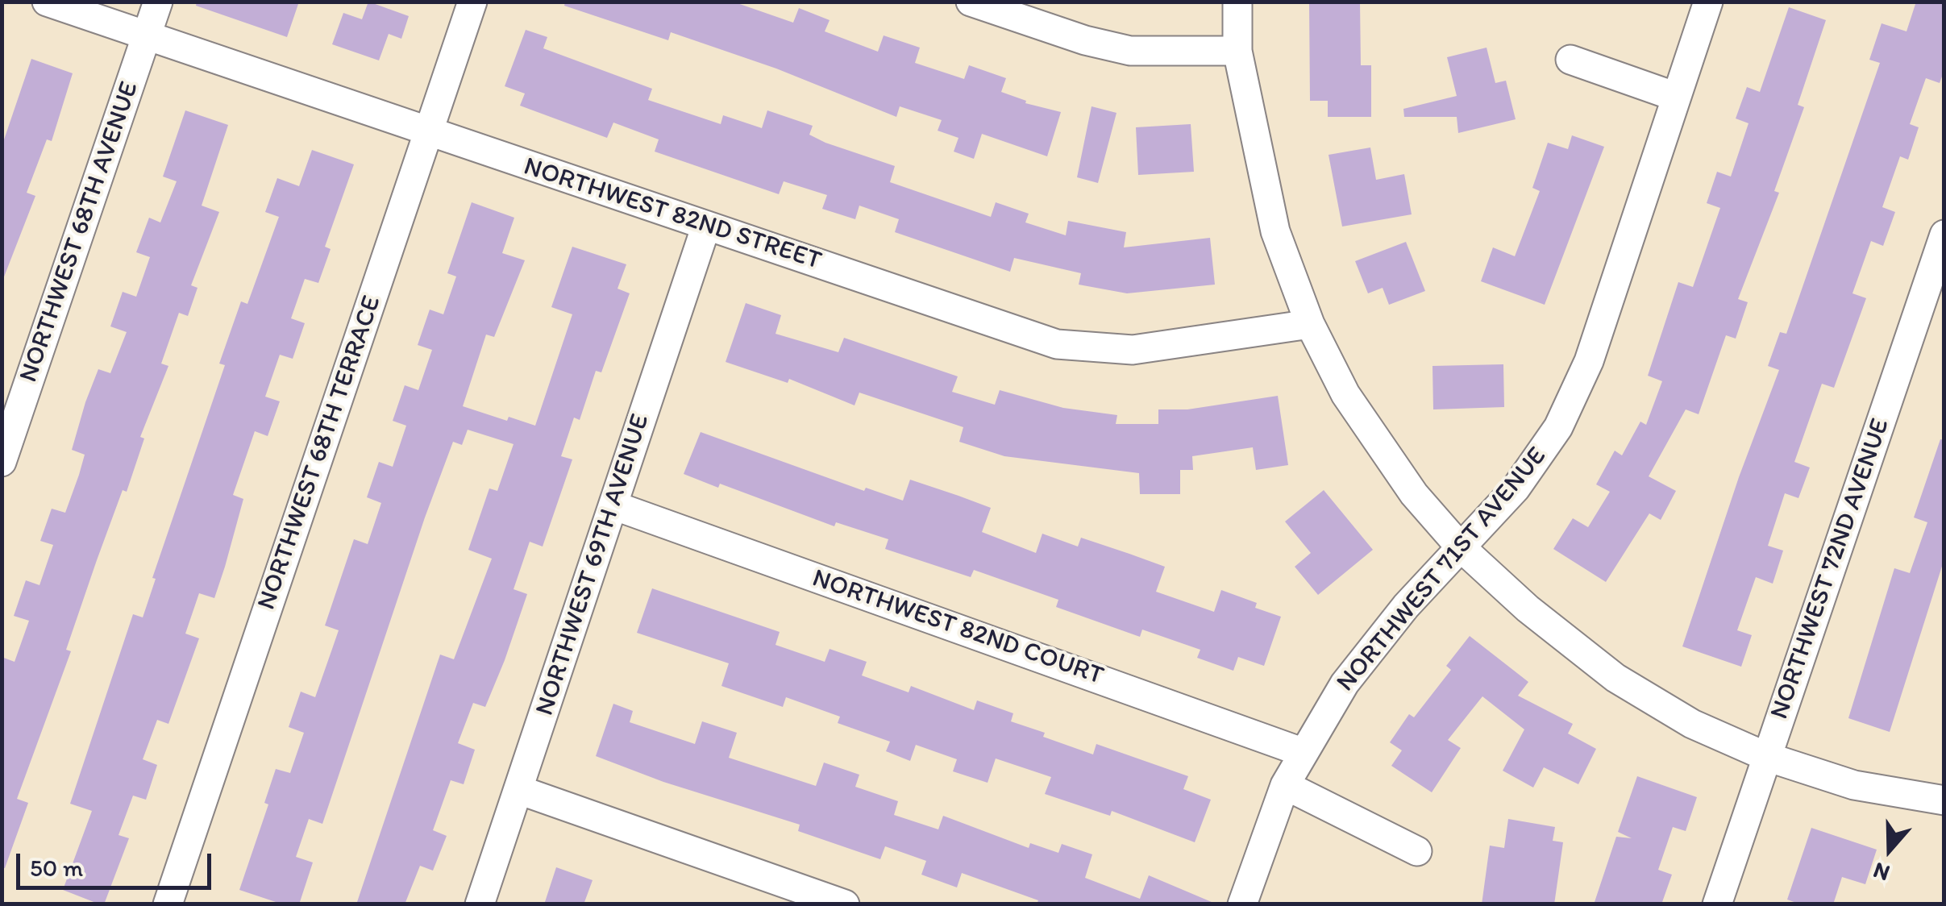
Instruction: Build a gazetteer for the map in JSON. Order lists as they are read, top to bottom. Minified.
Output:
{"streets":{"street":["NORTHWEST 82ND STREET","NORTHWEST 68TH AVENUE","NORTHWEST 68TH TERRACE","NORTHWEST 69TH AVENUE","NORTHWEST 72ND AVENUE","NORTHWEST 71ST AVENUE","NORTHWEST 82ND COURT"]},"crossings":[["NORTHWEST 82ND STREET","NORTHWEST 68TH AVENUE"],["NORTHWEST 82ND STREET","NORTHWEST 68TH TERRACE"],["NORTHWEST 82ND STREET","NORTHWEST 69TH AVENUE"],["NORTHWEST 69TH AVENUE","NORTHWEST 82ND COURT"],["NORTHWEST 71ST AVENUE","NORTHWEST 82ND COURT"]],"scale_bar":"50 m","north":"bottom"}
